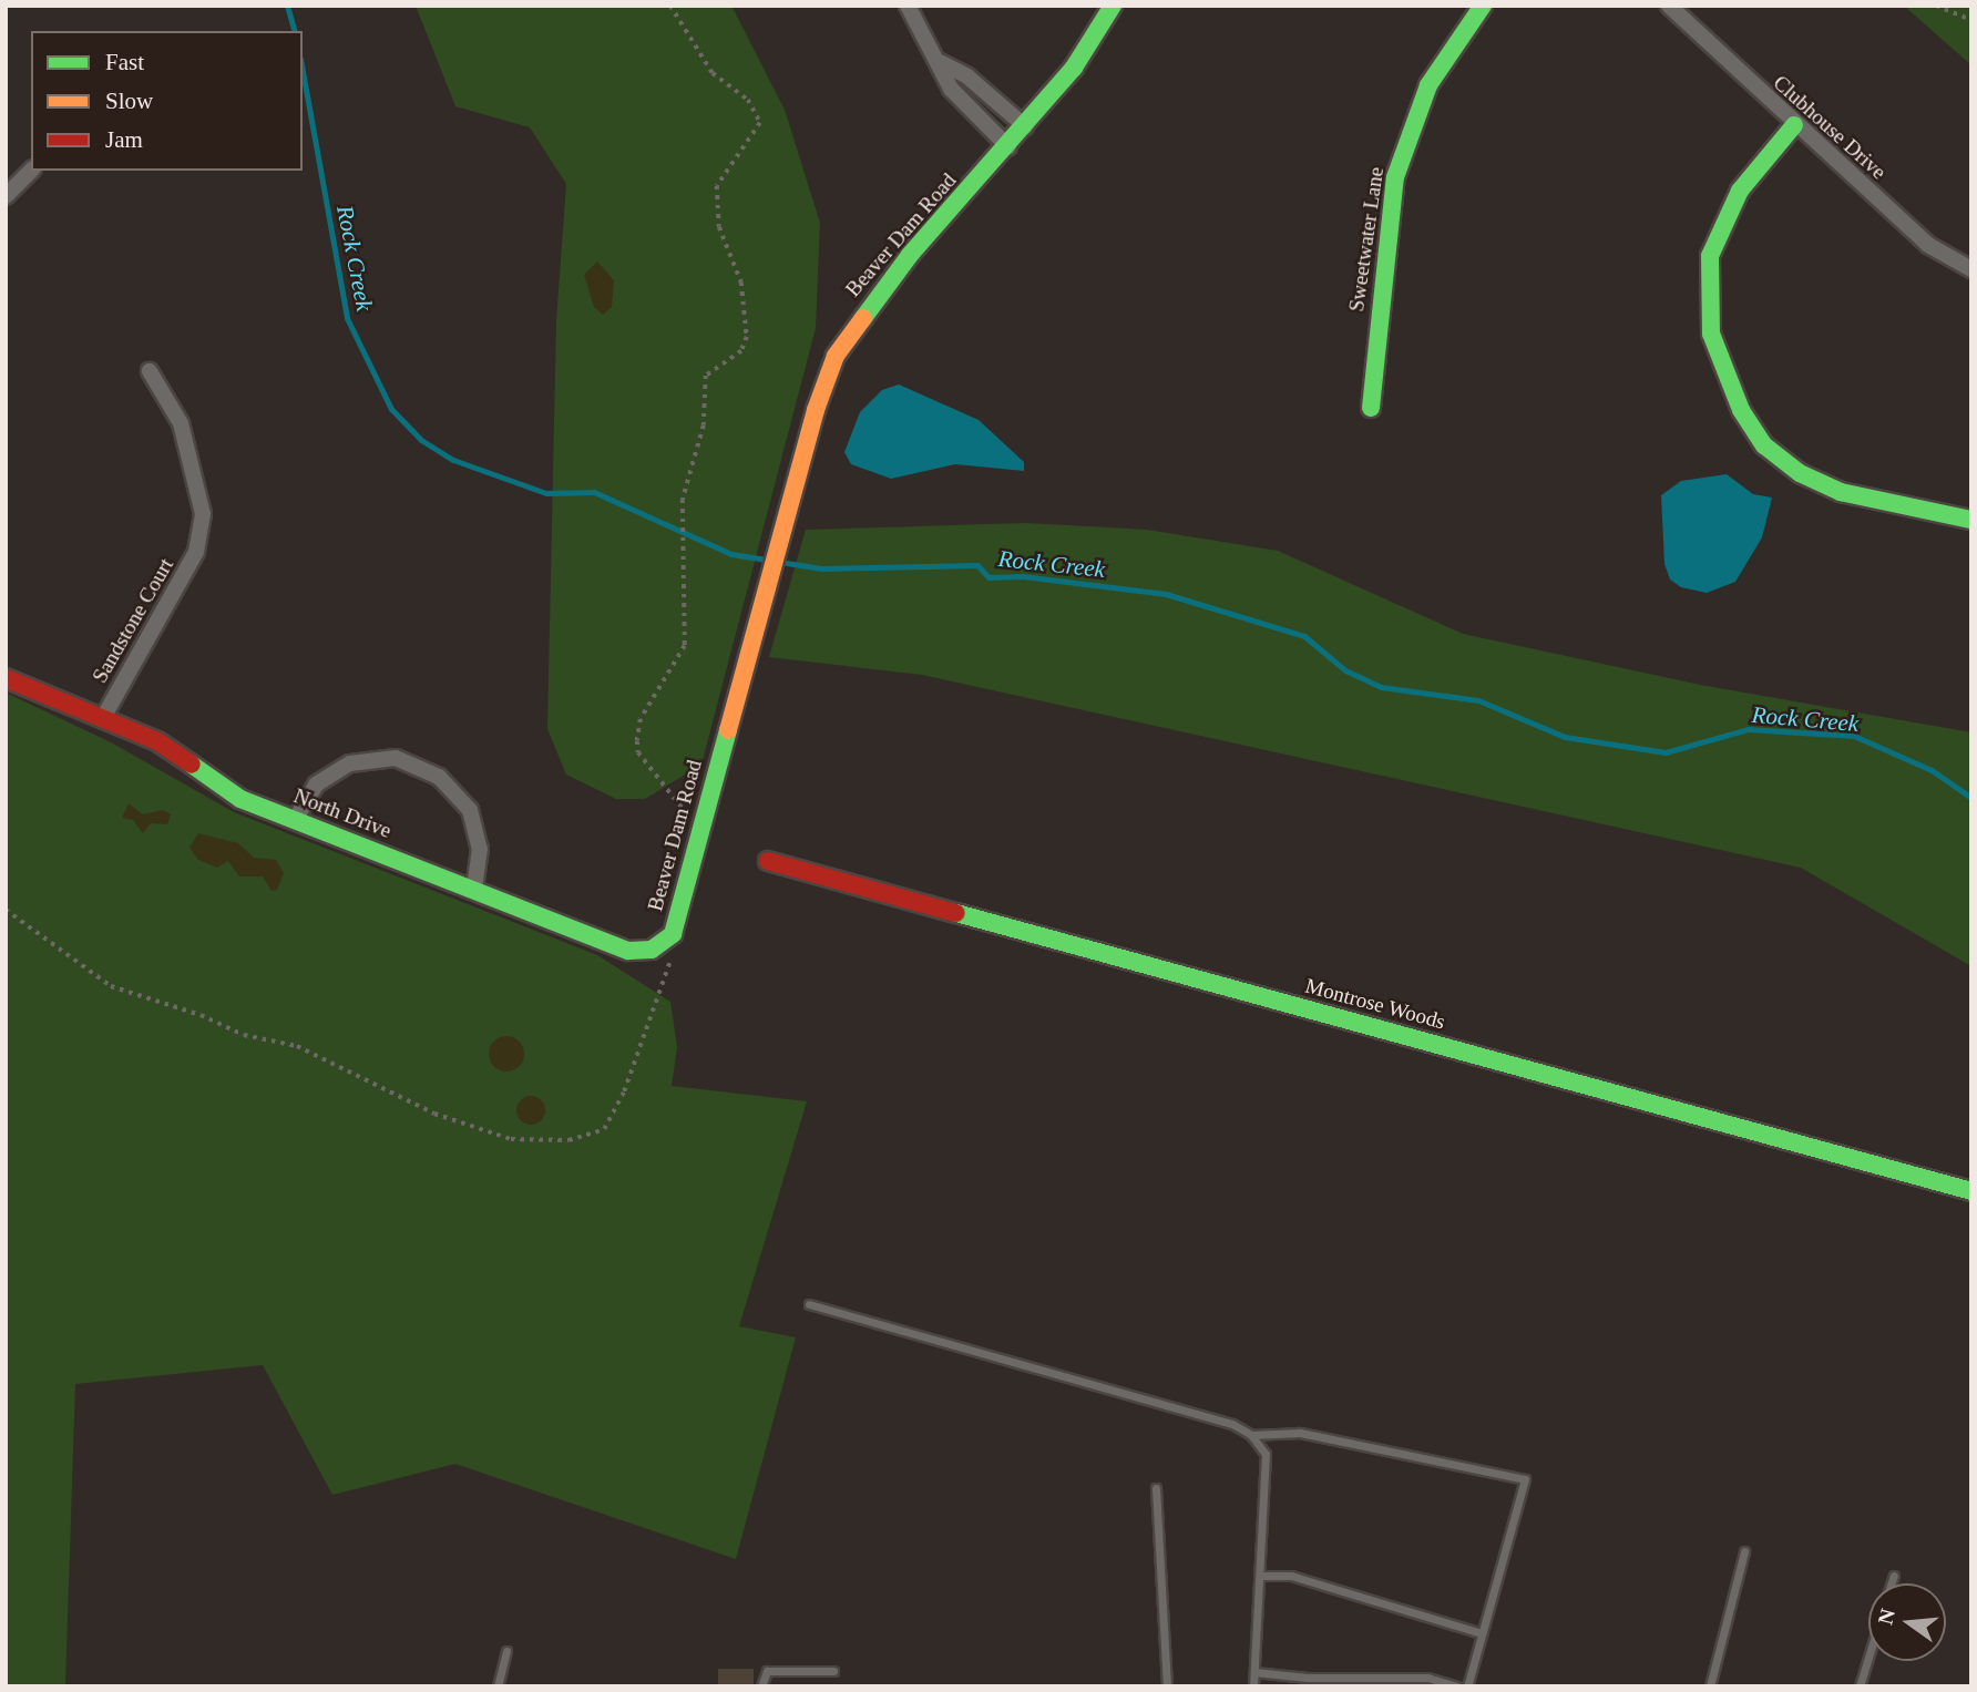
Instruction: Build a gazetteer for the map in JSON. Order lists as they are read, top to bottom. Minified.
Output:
{"streets":{"street":["Clubhouse Drive","Beaver Dam Road","Sweetwater Lane","Sandstone Court","North Drive","Montrose Woods"]},"crossings":[["Beaver Dam Road","North Drive"],["Sandstone Court","North Drive"]],"water":["Rock Creek"],"legend":["Fast","Slow","Jam"],"north":"left"}
